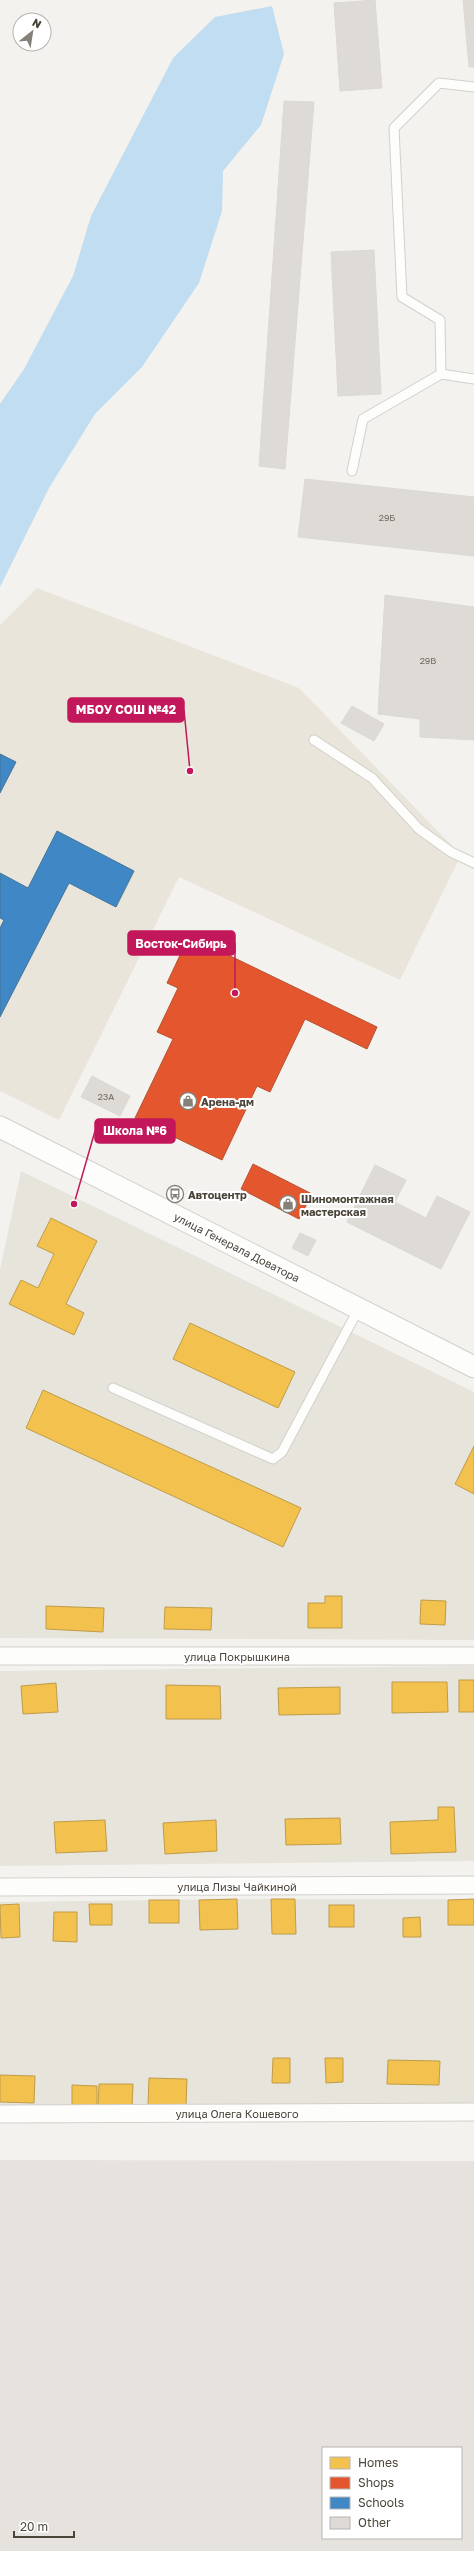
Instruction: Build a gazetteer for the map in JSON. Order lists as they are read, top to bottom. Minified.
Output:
{"streets":{"street":["улица Генерала Доватора","улица Покрышкина","улица Лизы Чайкиной","улица Олега Кошевого"]},"places":{"other":["МБОУ СОШ №42","Восток-Сибирь","Школа №6"],"shop":["Арена-дм","Шиномонтажная мастерская"],"bus stop":["Автоцентр"]},"house_numbers":["29Б","29В","23А"],"legend":["Homes","Shops","Schools","Other"],"scale_bar":"20 m","north":"top right"}
